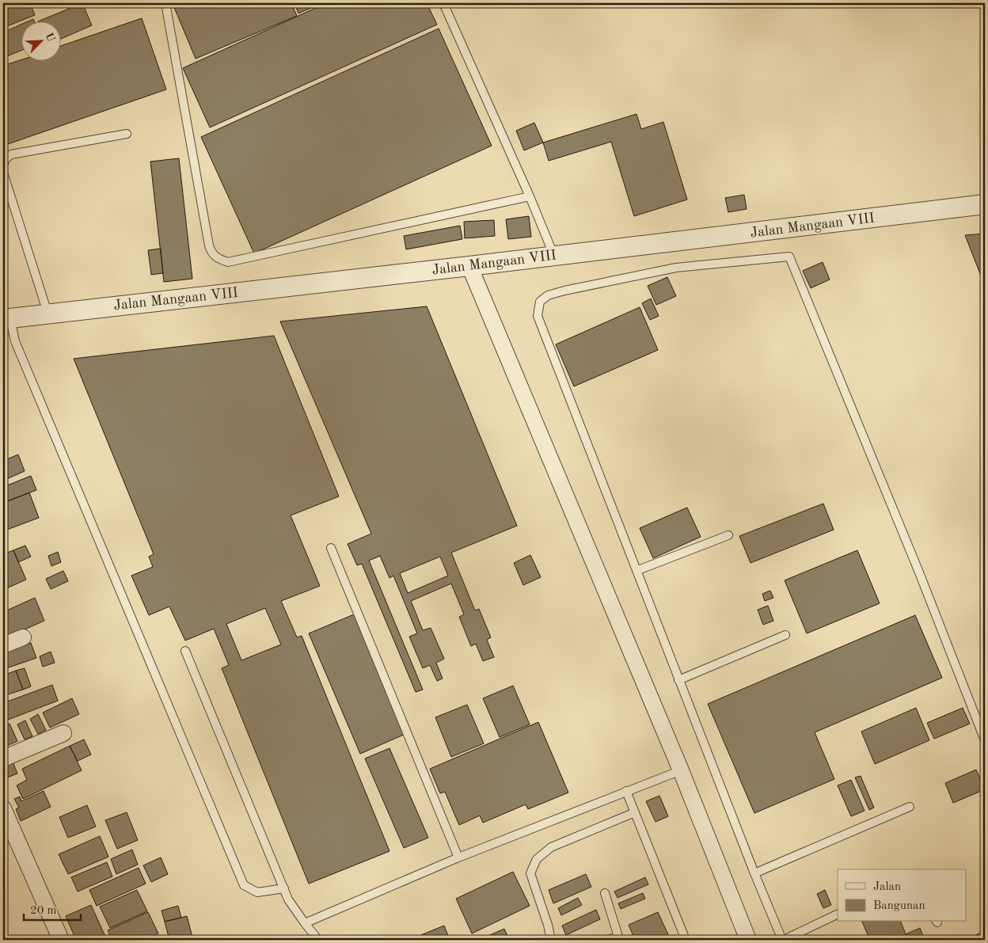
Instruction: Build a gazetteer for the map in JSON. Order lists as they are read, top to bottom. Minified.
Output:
{"streets":{"street":["Jalan Mangaan VIII"]},"legend":["Jalan","Bangunan"],"scale_bar":"20 m","north":"top right"}
